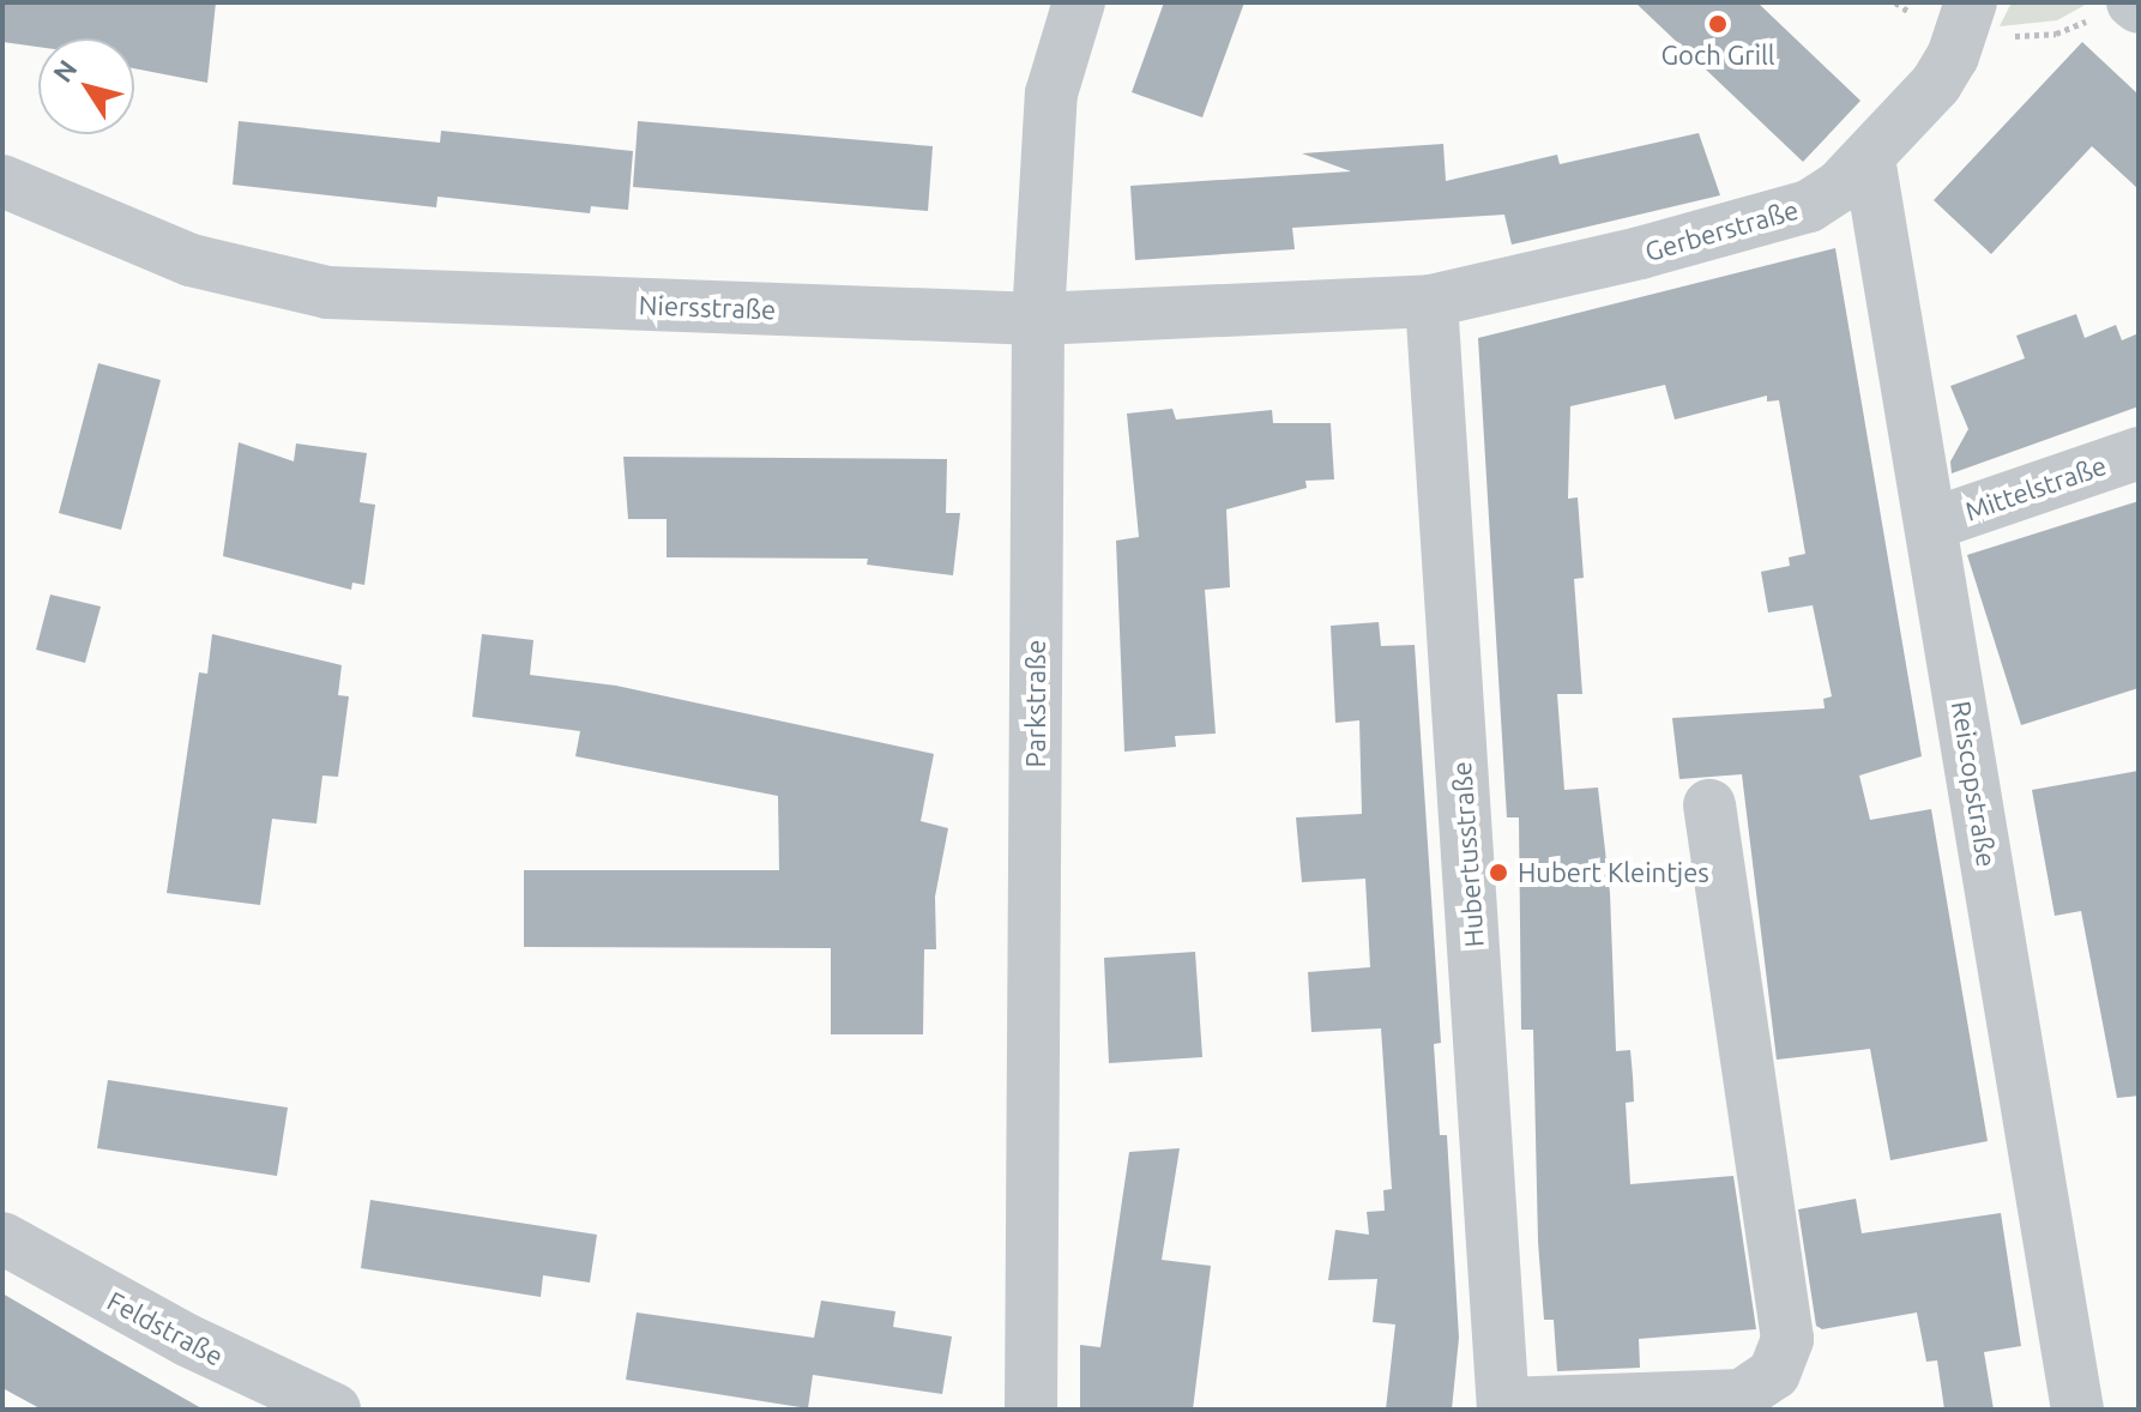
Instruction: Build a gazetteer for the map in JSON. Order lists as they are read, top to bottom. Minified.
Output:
{"streets":{"street":["Gerberstraße","Niersstraße","Mittelstraße","Parkstraße","Reiscopstraße","Hubertusstraße","Feldstraße"]},"crossings":[["Gerberstraße","Niersstraße"],["Gerberstraße","Reiscopstraße"],["Gerberstraße","Hubertusstraße"],["Niersstraße","Parkstraße"],["Niersstraße","Hubertusstraße"],["Mittelstraße","Reiscopstraße"]],"places":["Goch Grill","Hubert Kleintjes"],"north":"top left"}
